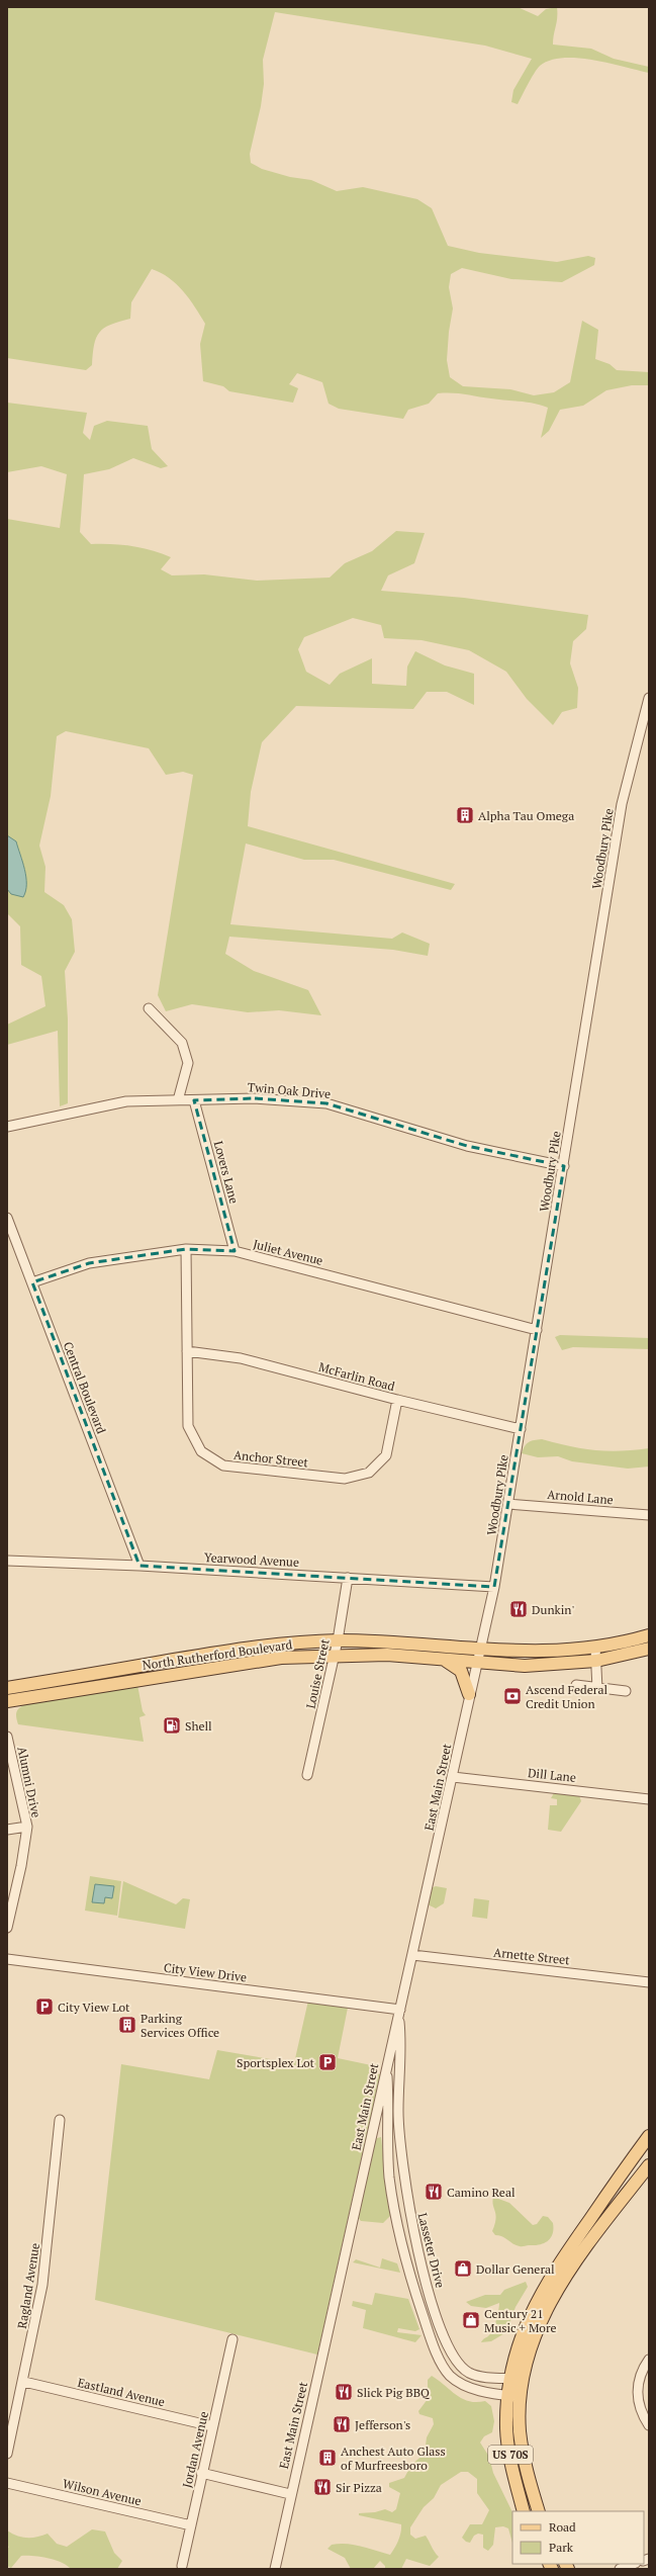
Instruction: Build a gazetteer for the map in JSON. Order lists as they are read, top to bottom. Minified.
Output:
{"streets":{"main road":["North Rutherford Boulevard","US 70S"],"street":["Woodbury Pike","Twin Oak Drive","Lovers Lane","Juliet Avenue","McFarlin Road","Central Boulevard","Anchor Street","Arnold Lane","Yearwood Avenue","Louise Street","Dill Lane","Alumni Drive","East Main Street","Arnette Street","City View Drive","Lasseter Drive","Ragland Avenue","Eastland Avenue","Jordan Avenue","Wilson Avenue"]},"crossings":[["Woodbury Pike","Twin Oak Drive"],["Woodbury Pike","Juliet Avenue"],["Woodbury Pike","McFarlin Road"],["Woodbury Pike","Arnold Lane"],["Woodbury Pike","Yearwood Avenue"],["Woodbury Pike","North Rutherford Boulevard"],["Woodbury Pike","East Main Street"],["Twin Oak Drive","Lovers Lane"],["Lovers Lane","Juliet Avenue"],["Juliet Avenue","Central Boulevard"],["Juliet Avenue","Anchor Street"],["McFarlin Road","Anchor Street"],["Central Boulevard","Yearwood Avenue"],["Yearwood Avenue","Louise Street"],["North Rutherford Boulevard","Louise Street"],["North Rutherford Boulevard","East Main Street"],["Dill Lane","East Main Street"],["East Main Street","Arnette Street"],["East Main Street","City View Drive"],["East Main Street","Lasseter Drive"],["Lasseter Drive","US 70S"],["Ragland Avenue","Eastland Avenue"],["Eastland Avenue","Jordan Avenue"],["Jordan Avenue","Wilson Avenue"]],"places":{"building":["Alpha Tau Omega","Parking Services Office","Anchest Auto Glass of Murfreesboro"],"restaurant":["Dunkin'","Camino Real","Slick Pig BBQ","Jefferson's","Sir Pizza"],"bank":["Ascend Federal Credit Union"],"fuel station":["Shell"],"parking":["City View Lot","Sportsplex Lot"],"shop":["Dollar General","Century 21 Music + More"]},"legend":["Road","Park"]}
